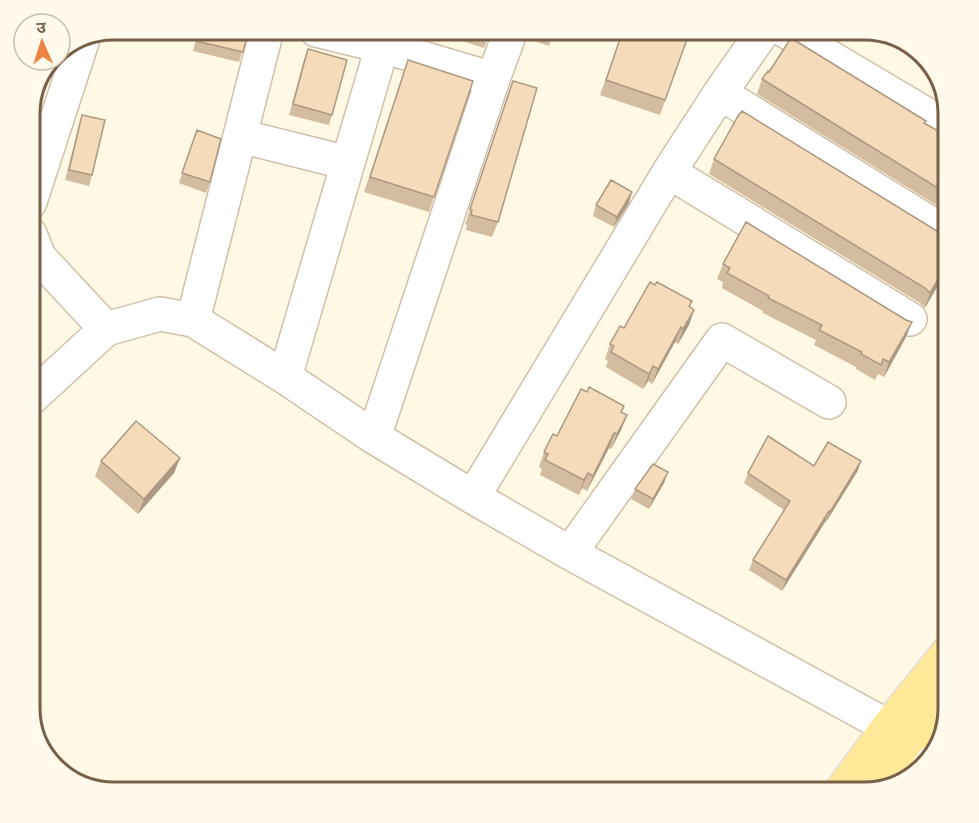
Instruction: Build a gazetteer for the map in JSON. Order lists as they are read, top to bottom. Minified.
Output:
{"north":"top"}
